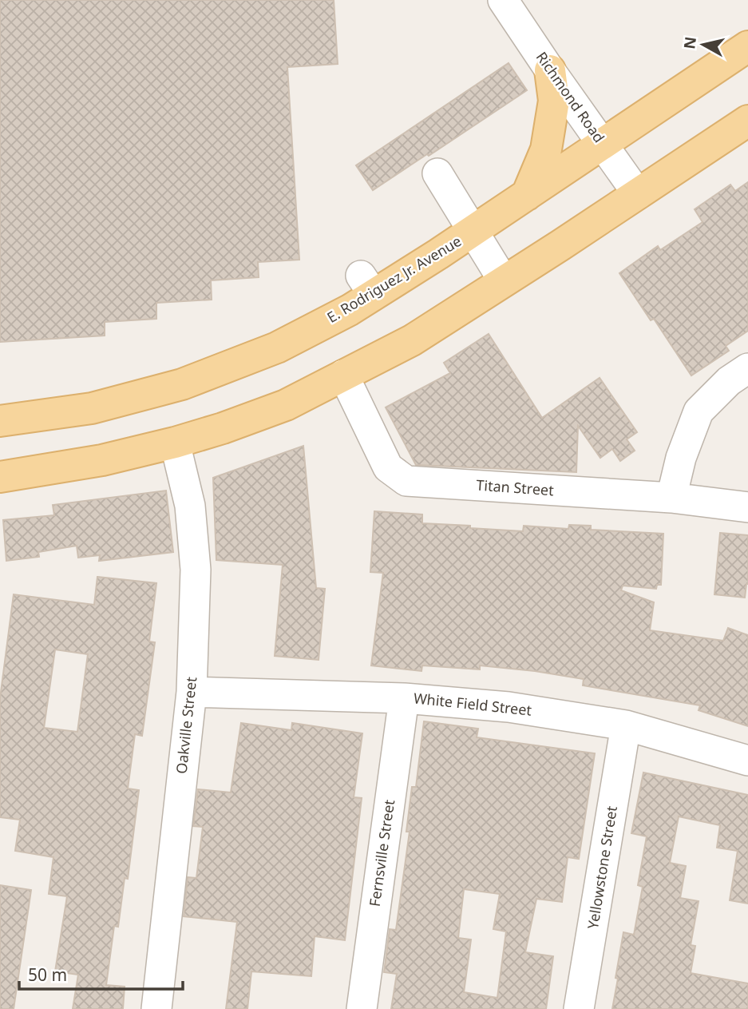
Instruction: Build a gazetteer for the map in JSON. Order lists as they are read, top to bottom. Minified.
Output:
{"streets":{"main road":["E. Rodriguez Jr. Avenue"],"street":["Richmond Road","Titan Street","White Field Street","Oakville Street","Fernsville Street","Yellowstone Street"]},"crossings":[["Richmond Road","E. Rodriguez Jr. Avenue"],["White Field Street","Oakville Street"],["White Field Street","Fernsville Street"],["White Field Street","Yellowstone Street"]],"scale_bar":"50 m","north":"left"}
